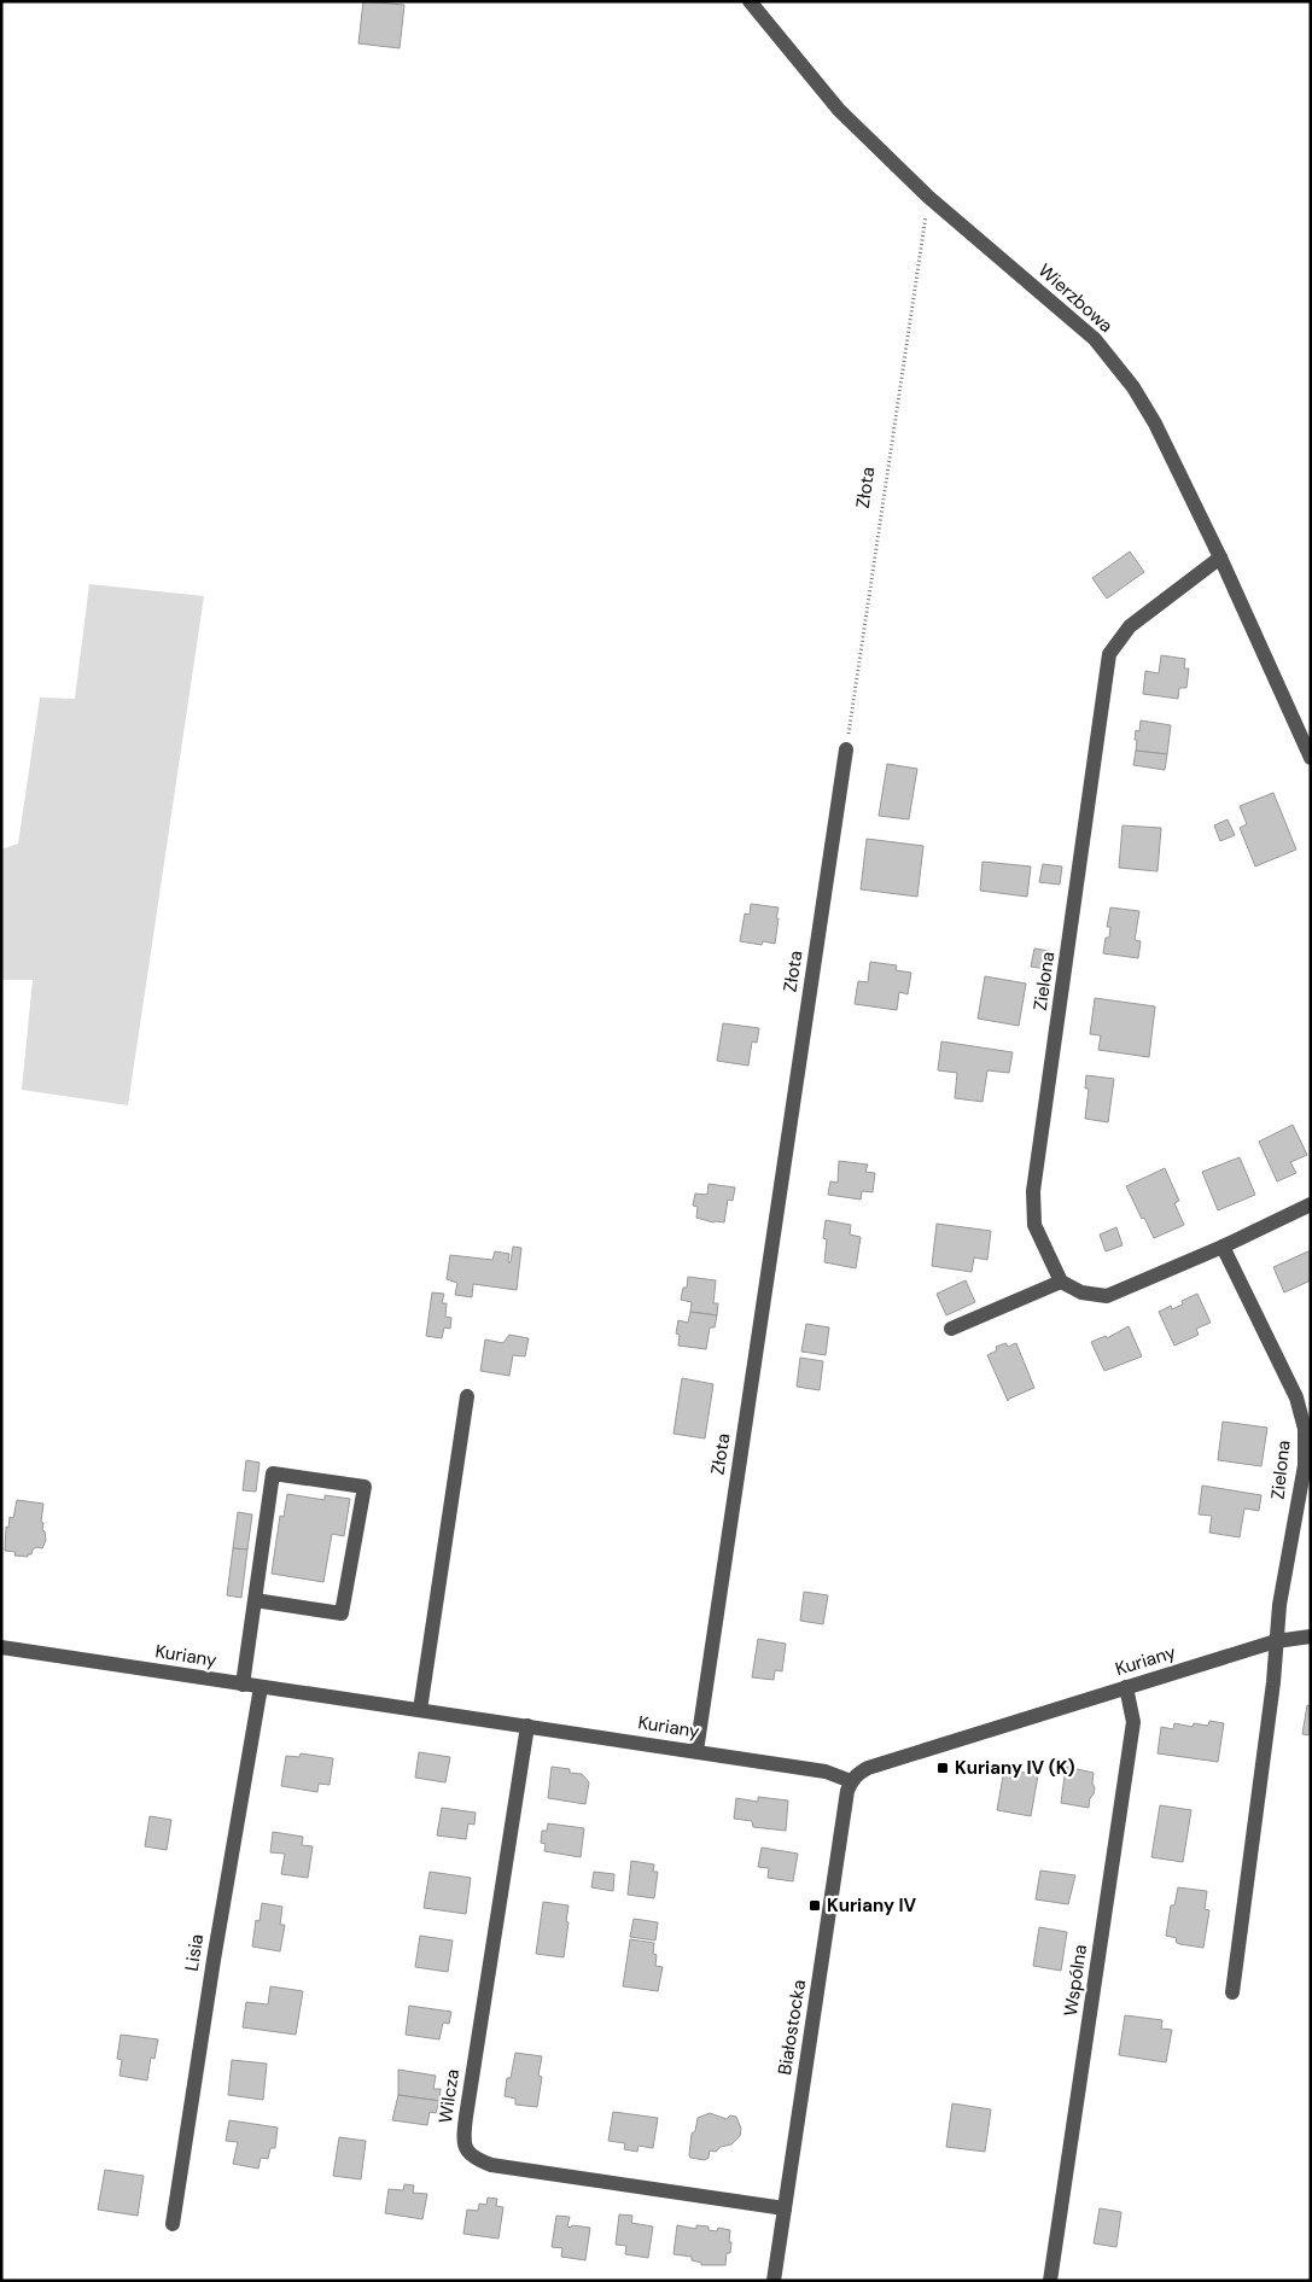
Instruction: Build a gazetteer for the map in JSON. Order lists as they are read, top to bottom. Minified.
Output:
{"streets":{"street":["Wierzbowa","Złota","Zielona","Kuriany","Lisia","Wspólna","Białostocka","Wilcza"]},"crossings":[["Wierzbowa","Złota"],["Wierzbowa","Zielona"],["Złota","Kuriany"],["Zielona","Kuriany"],["Kuriany","Lisia"],["Kuriany","Wspólna"],["Kuriany","Białostocka"],["Kuriany","Wilcza"],["Białostocka","Wilcza"]],"places":{"transit":["Kuriany IV (K)","Kuriany IV"]}}
